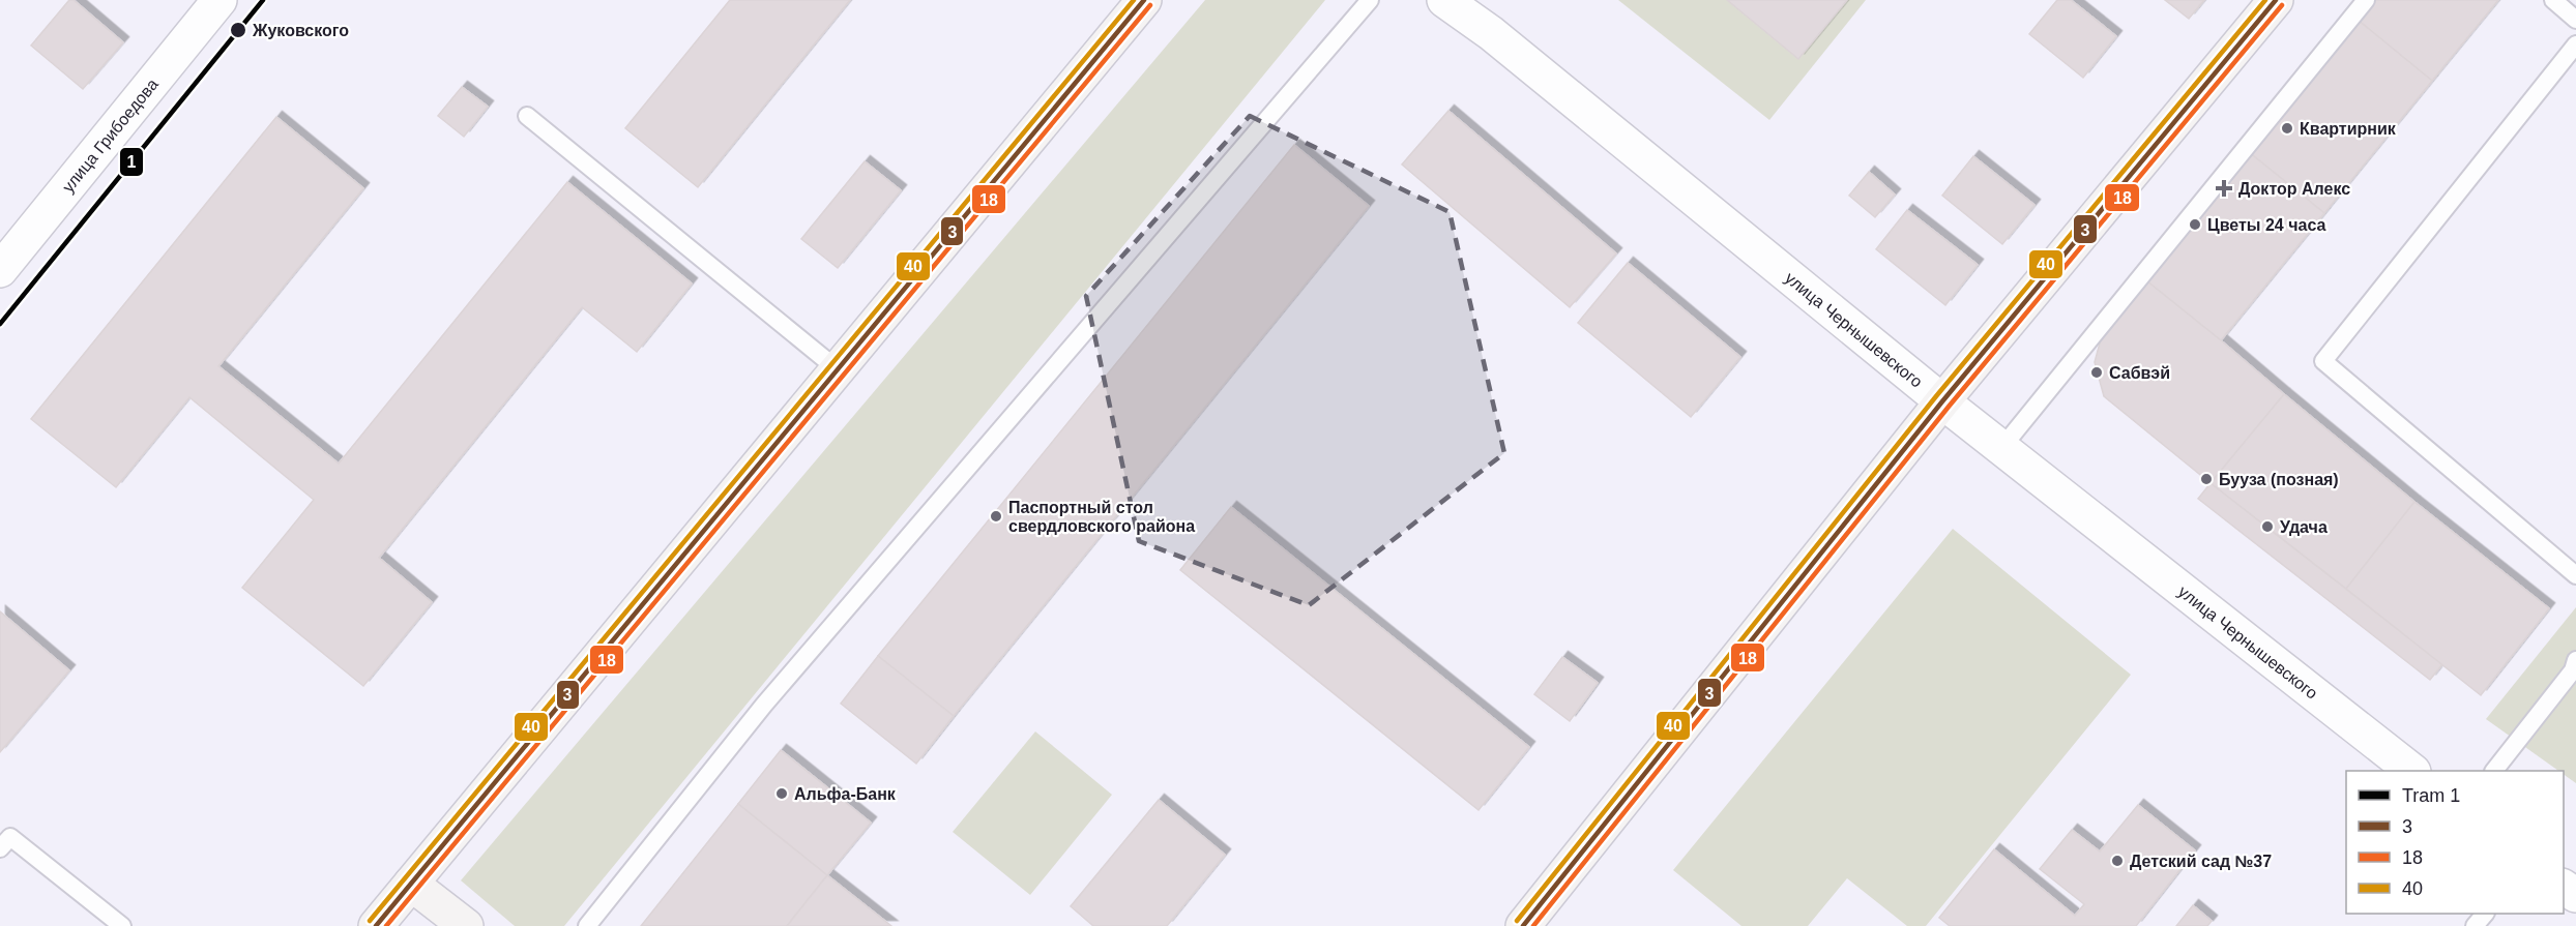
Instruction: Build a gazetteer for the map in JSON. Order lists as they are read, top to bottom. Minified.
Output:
{"streets":{"street":["улица Грибоедова","улица Чернышевского"]},"places":{"other":["Жуковского","Квартирник","Цветы 24 часа","Сабвэй","Бууза (позная)","Паспортный стол свердловского района","Удача","Альфа-Банк","Детский сад №37"],"health":["Доктор Алекс"]},"lines":["tram line 1","transit line 3","transit line 40","transit line 18"],"legend":["Tram 1","3","18","40"]}
